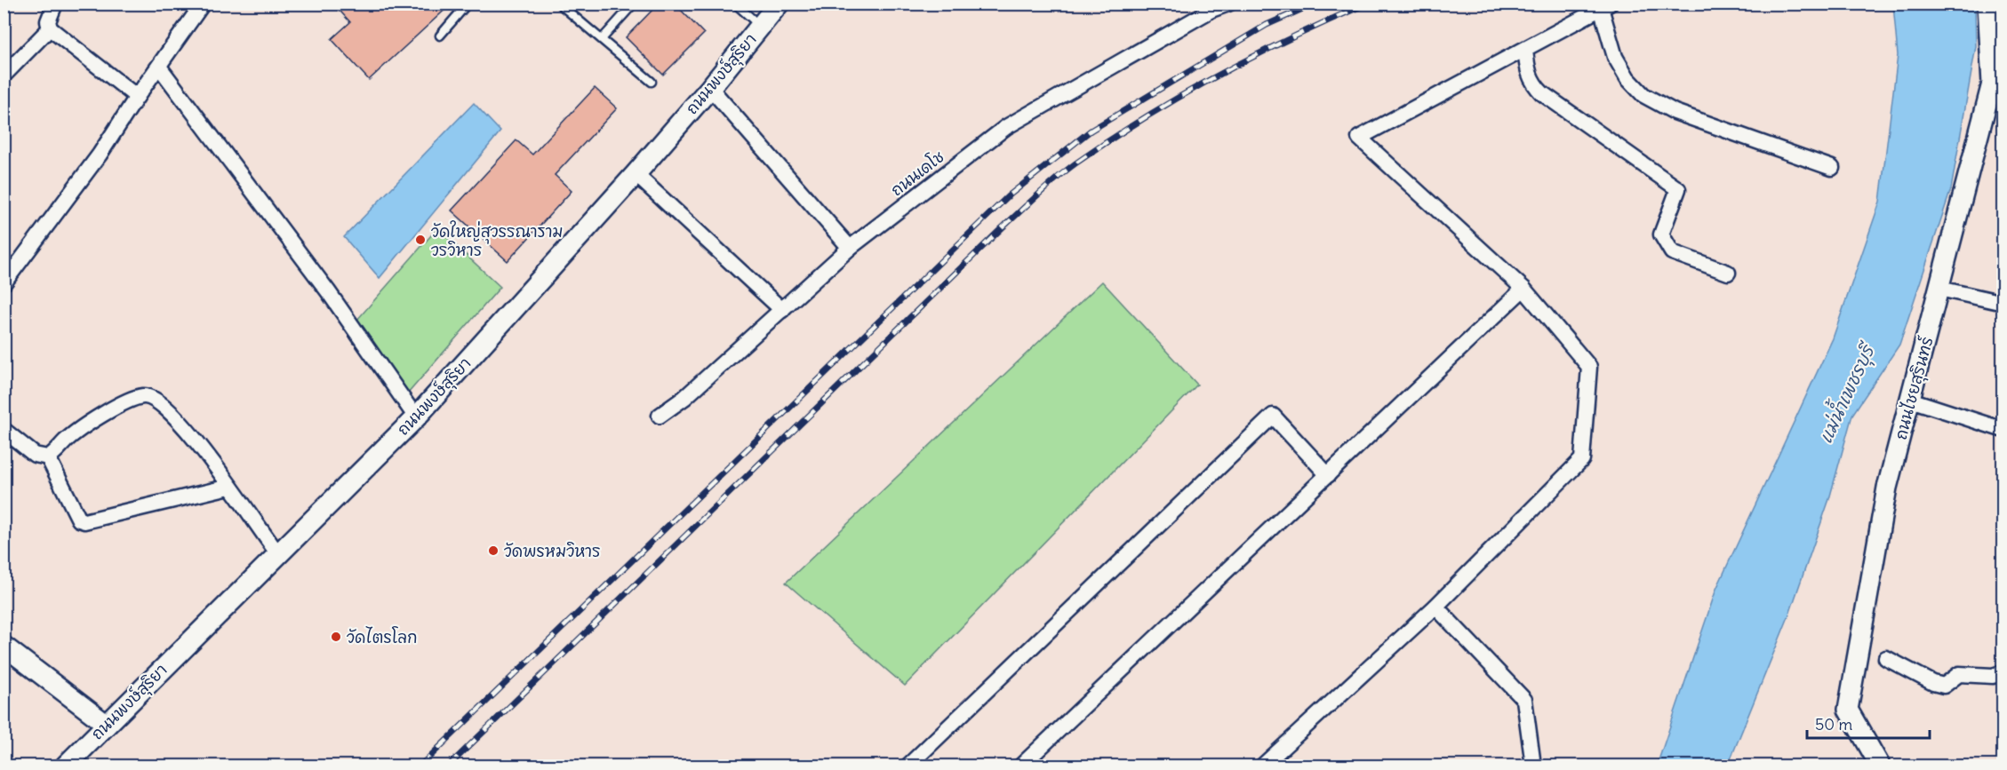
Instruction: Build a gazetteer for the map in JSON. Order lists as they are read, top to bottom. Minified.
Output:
{"streets":{"main road":["ถนนพงษ์สุริยา"],"street":["ถนนเดโช","ถนนไชยสุรินทร์"]},"water":["แม่น้ำเพชรบุรี"],"places":["วัดใหญ่สุวรรณาราม วรวิหาร","วัดพรหมวิหาร","วัดไตรโลก"],"scale_bar":"50 m"}
